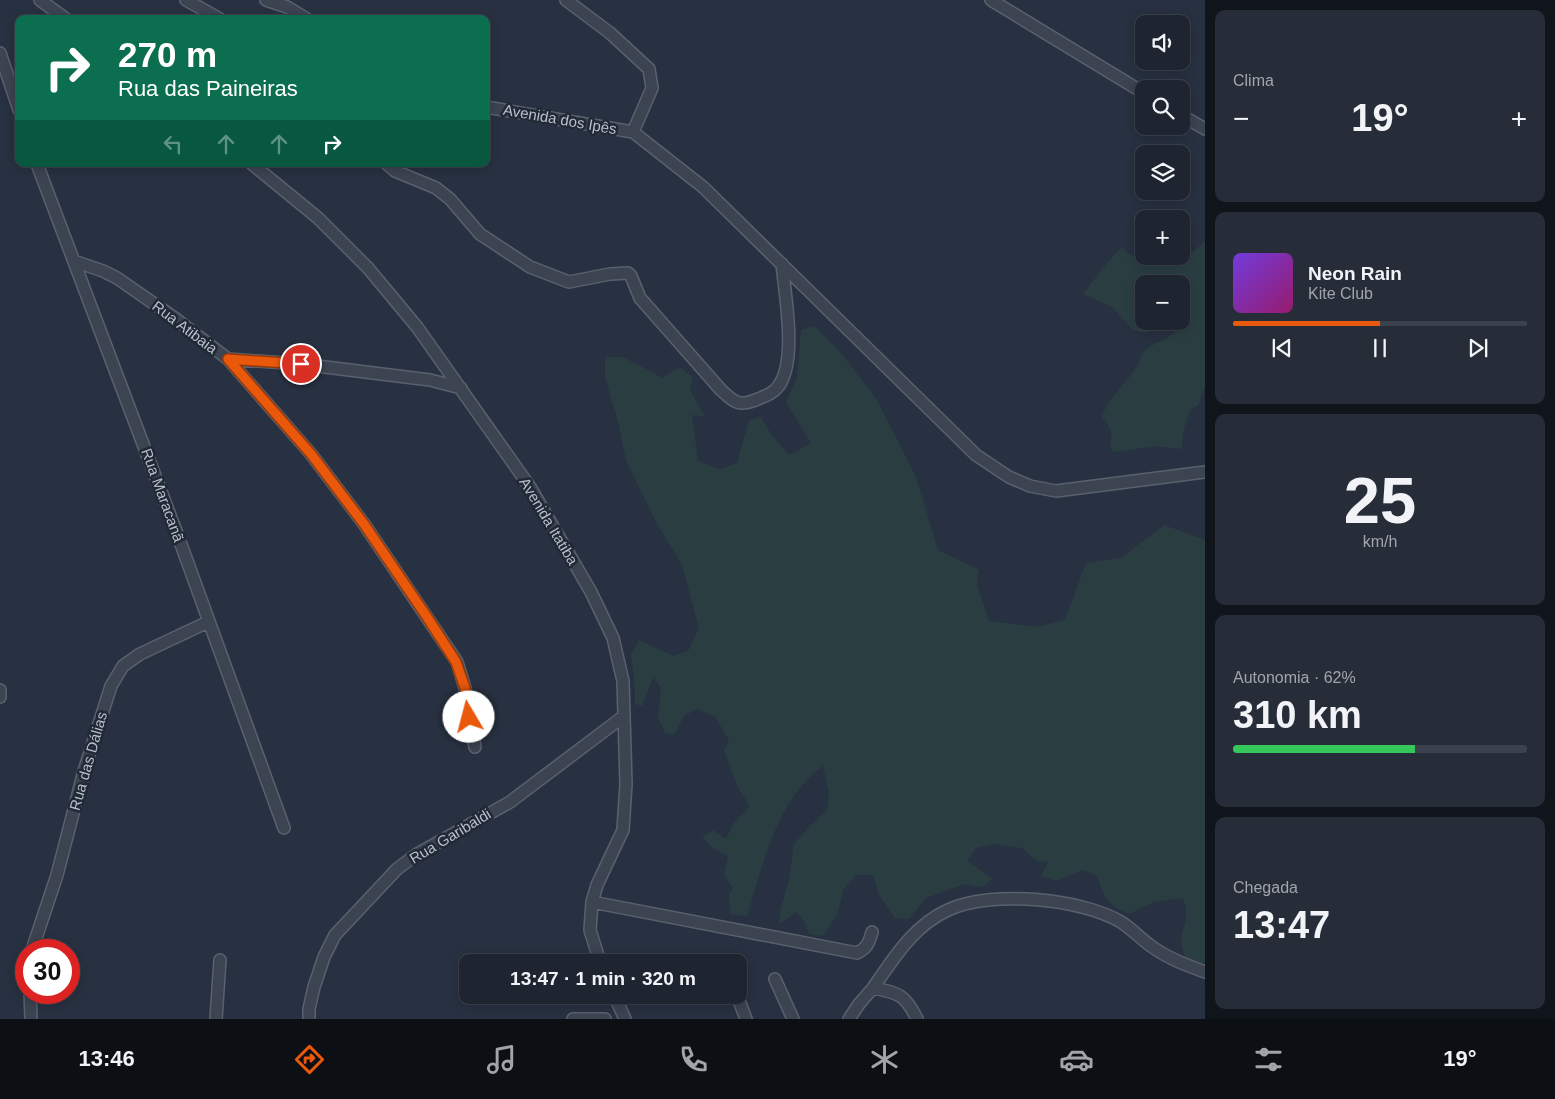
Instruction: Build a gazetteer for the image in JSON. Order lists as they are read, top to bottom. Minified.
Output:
{"streets":{"street":["Avenida dos Ipês","Rua Atibaia","Rua Maracanã","Avenida Itatiba","Rua das Dálias","Rua Garibaldi"]},"crossings":[["Rua Atibaia","Rua Maracanã"],["Rua Maracanã","Rua das Dálias"],["Avenida Itatiba","Rua Garibaldi"]],"page":{"tile":["Clima",["25","km/h"],["Autonomia · 62%","310 km"],["Chegada","13:47"]],"map_buttons":["+","−"],"turn":["270 m","Rua das Paineiras"],"heat":["−","19°","+"],"song":["Neon Rain","Kite Club"],"limit":"30","trip":"13:47 · 1 min · 320 m","tabs":["13:46","19°"]}}
